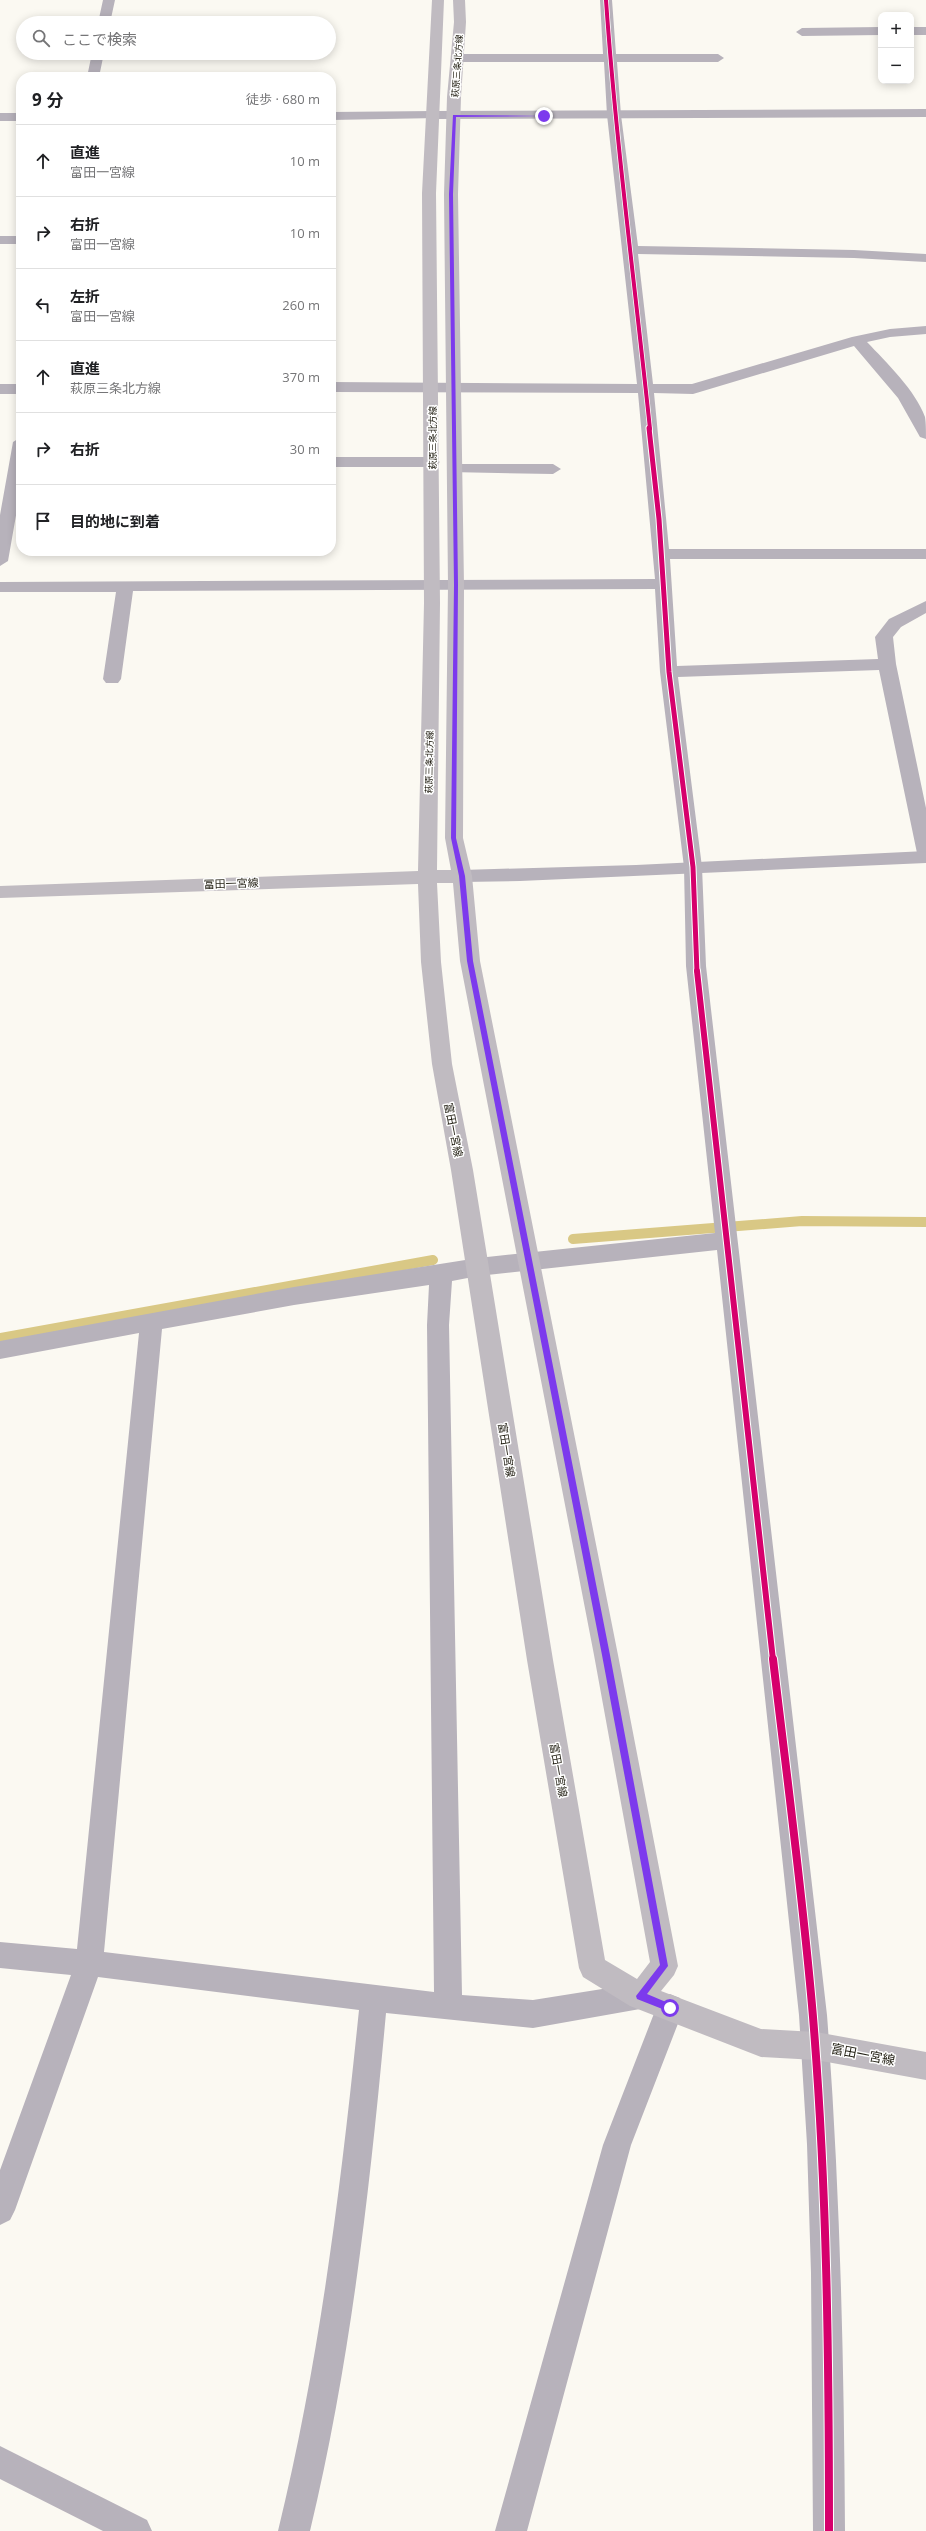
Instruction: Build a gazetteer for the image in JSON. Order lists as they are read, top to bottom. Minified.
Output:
{"streets":{"main road":["萩原三条北方線","冨田一宮線","富田一宮線"]},"crossings":[["萩原三条北方線","冨田一宮線"],["萩原三条北方線","富田一宮線"],["冨田一宮線","富田一宮線"]],"page":{"map_buttons":["+","−"],"search":"ここで検索","heading":["9 分","徒歩 · 680 m"],"list":[["直進","富田一宮線","10 m"],["右折","富田一宮線","10 m"],["左折","富田一宮線","260 m"],["直進","萩原三条北方線","370 m"],["右折","30 m"],"目的地に到着"]}}
